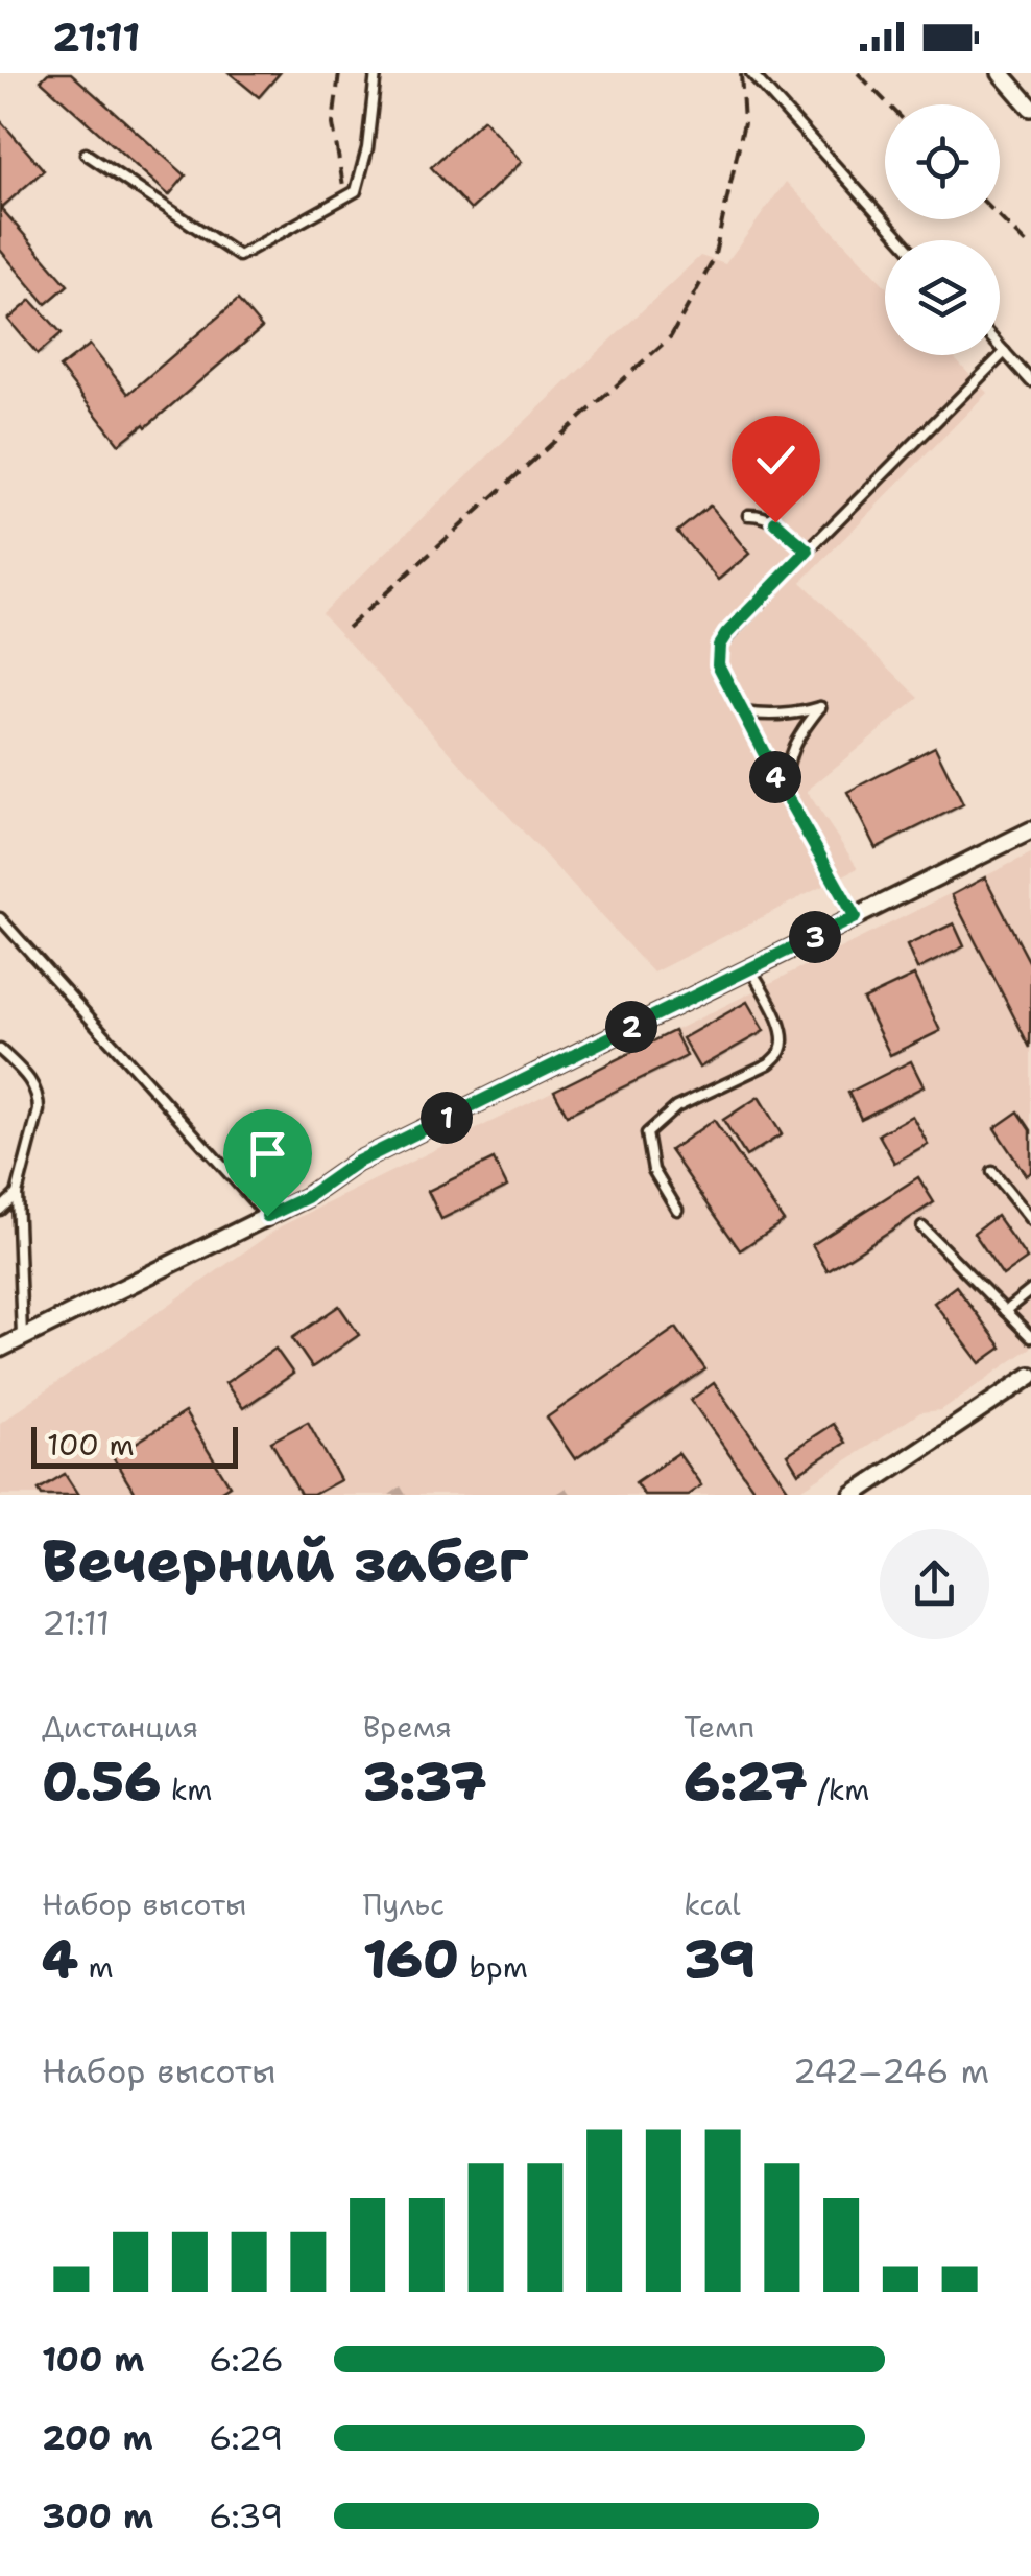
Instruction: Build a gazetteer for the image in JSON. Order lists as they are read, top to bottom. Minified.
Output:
{"scale_bar":"100 m","page":{"status":"21:11","pins":["4","3","2","1"],"scale":"100 m","heading":["Вечерний забег","21:11"],"stats":[["Дистанция","0.56 km"],["Время","3:37"],["Темп","6:27 /km"],["Набор высоты","4 m"],["Пульс","160 bpm"],["kcal","39"]],"chart":["Набор высоты","242–246 m"],"list":[{"name":"100 m","note":"6:26"},{"name":"200 m","note":"6:29"},{"name":"300 m","note":"6:39"}]}}
